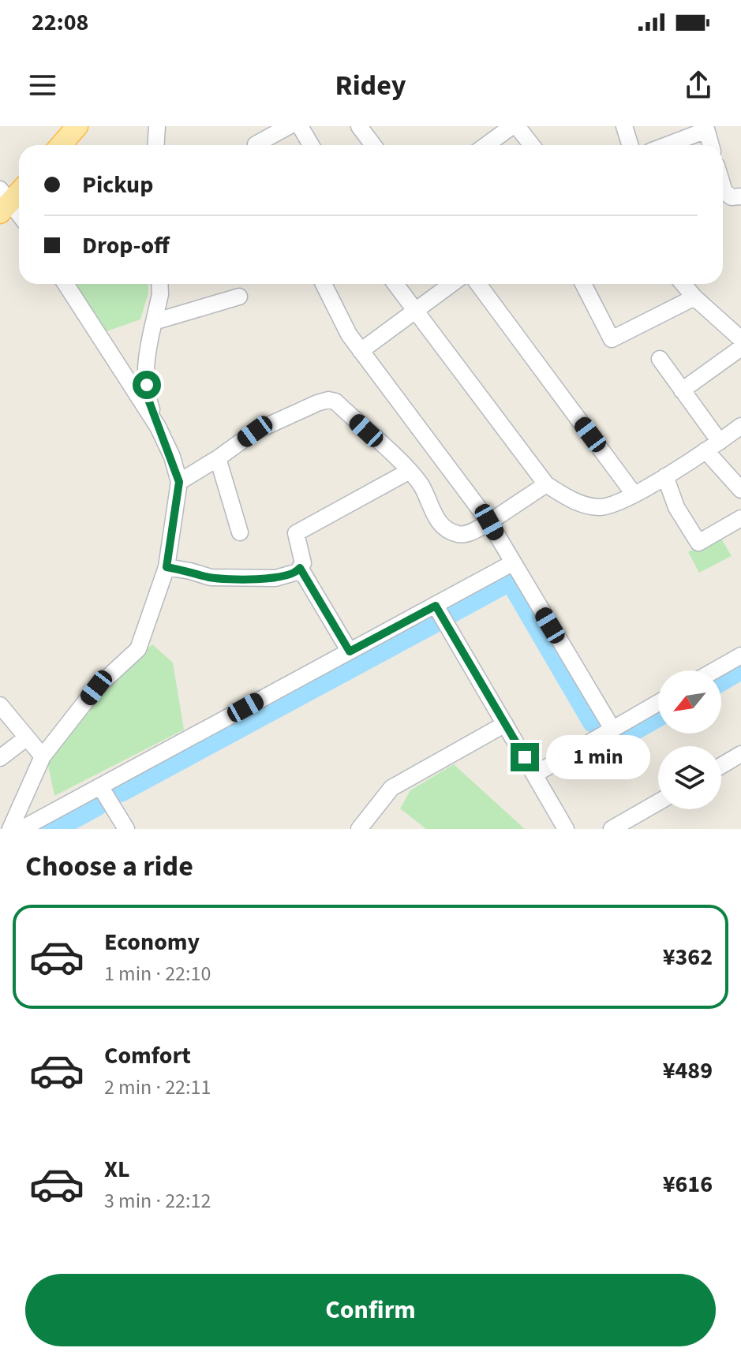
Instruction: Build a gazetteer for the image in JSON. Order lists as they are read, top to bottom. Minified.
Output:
{"north":"bottom left","page":{"status":"22:08","header":"Ridey","banner":["Pickup","Drop-off"],"bubble":"1 min","heading":"Choose a ride","list":[{"name":"Economy","note":"1 min · 22:10","value":"¥362"},{"name":"Comfort","note":"2 min · 22:11","value":"¥489"},{"name":"XL","note":"3 min · 22:12","value":"¥616"}],"buttons":"Confirm"}}
